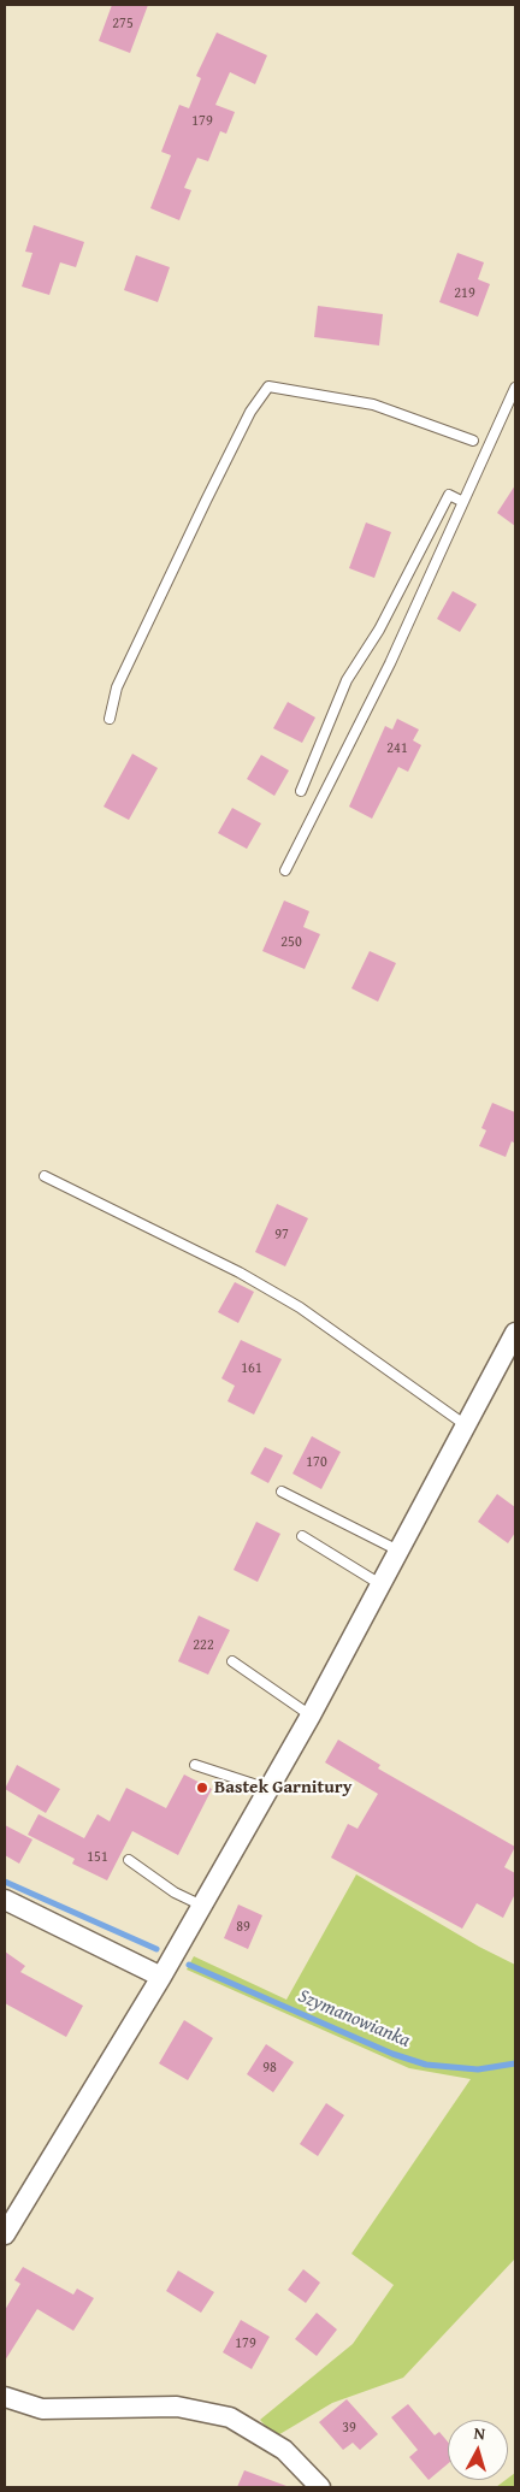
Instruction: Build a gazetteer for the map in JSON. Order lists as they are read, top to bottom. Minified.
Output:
{"water":["Szymanowianka"],"places":["Bastek Garnitury"],"house_numbers":["275","179","219","241","250","97","161","170","222","151","89","98","179","39"],"north":"top"}
